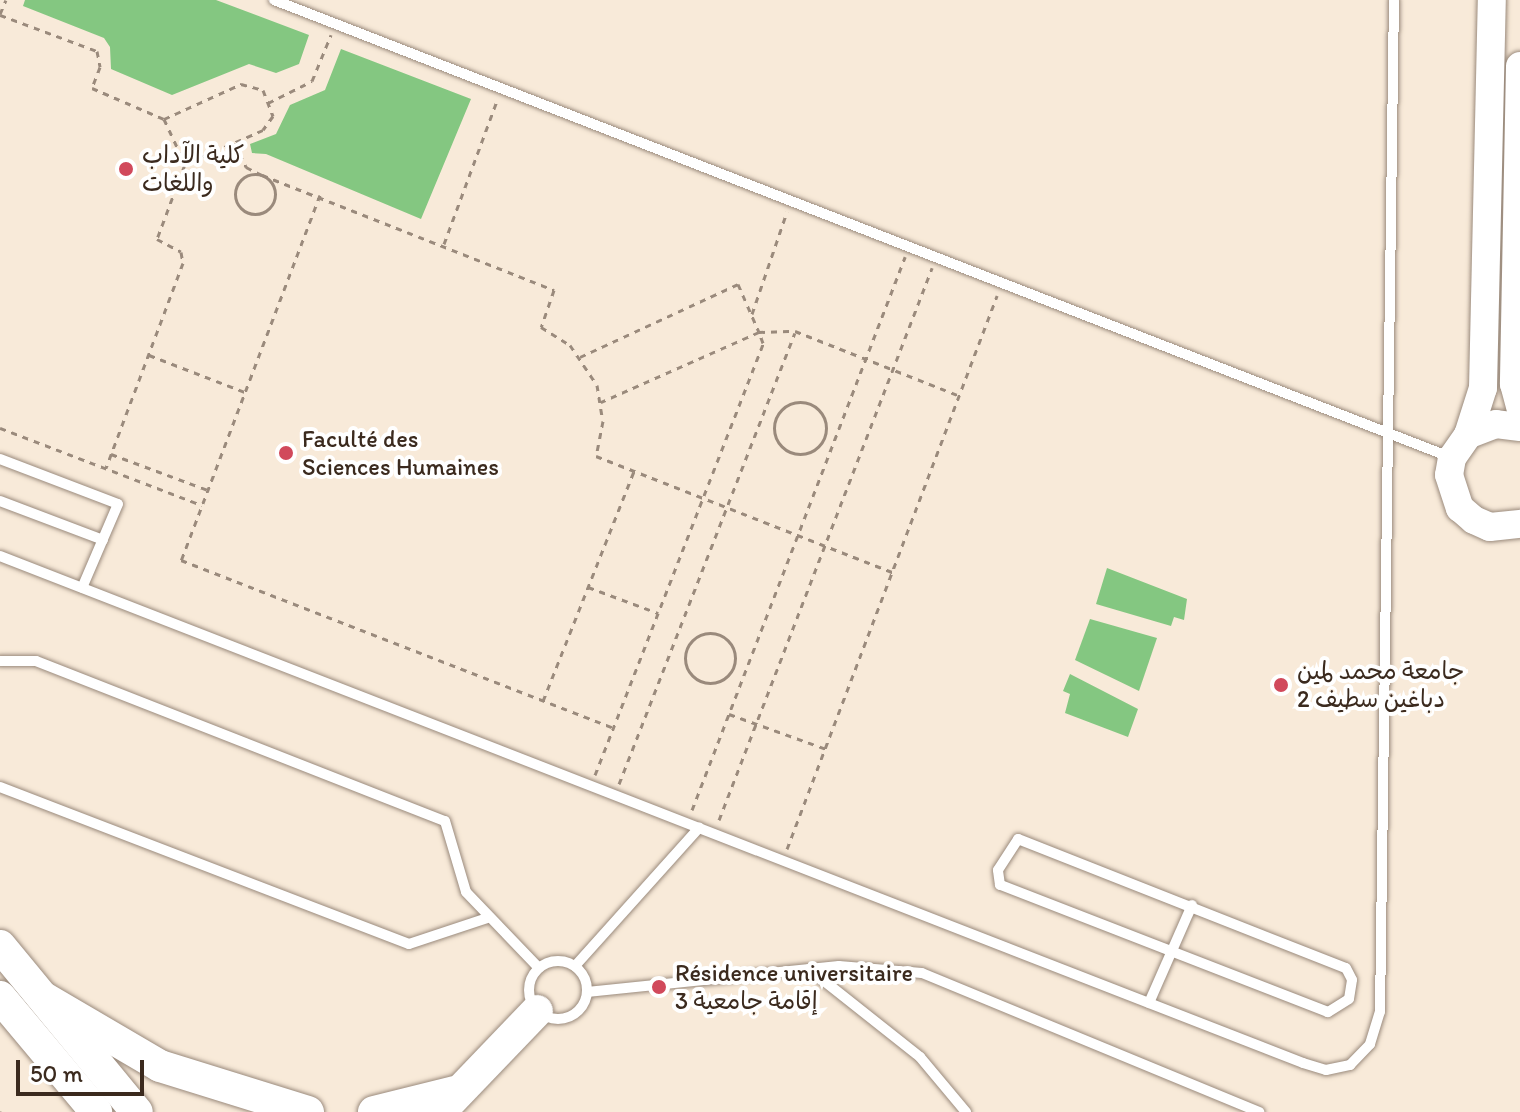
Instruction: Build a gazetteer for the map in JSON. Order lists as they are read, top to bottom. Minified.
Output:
{"places":["كلية الآداب واللغات","Faculté des Sciences Humaines","جامعة محمد لمين دباغين سطيف 2","Résidence universitaire إقامة جامعية 3"],"scale_bar":"50 m"}
